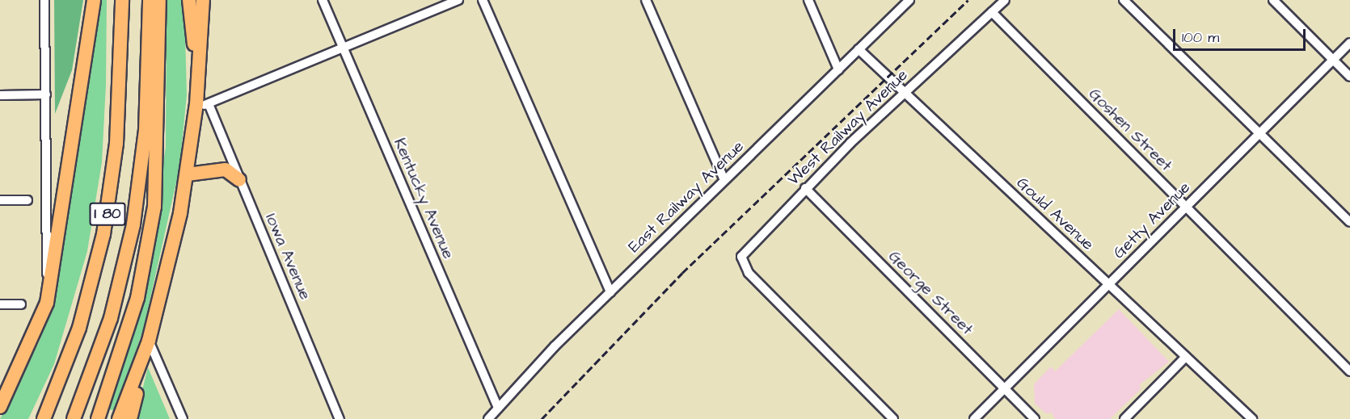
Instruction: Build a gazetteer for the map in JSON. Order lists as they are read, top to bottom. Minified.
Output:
{"streets":{"highway":["I 80"],"street":["West Railway Avenue","Goshen Street","East Railway Avenue","Kentucky Avenue","Gould Avenue","Getty Avenue","Iowa Avenue","George Street"]},"crossings":[["West Railway Avenue","Goshen Street"],["West Railway Avenue","Gould Avenue"],["West Railway Avenue","George Street"],["Goshen Street","Getty Avenue"],["East Railway Avenue","Kentucky Avenue"],["East Railway Avenue","Gould Avenue"],["Gould Avenue","Getty Avenue"],["Getty Avenue","George Street"]],"scale_bar":"100 m"}
